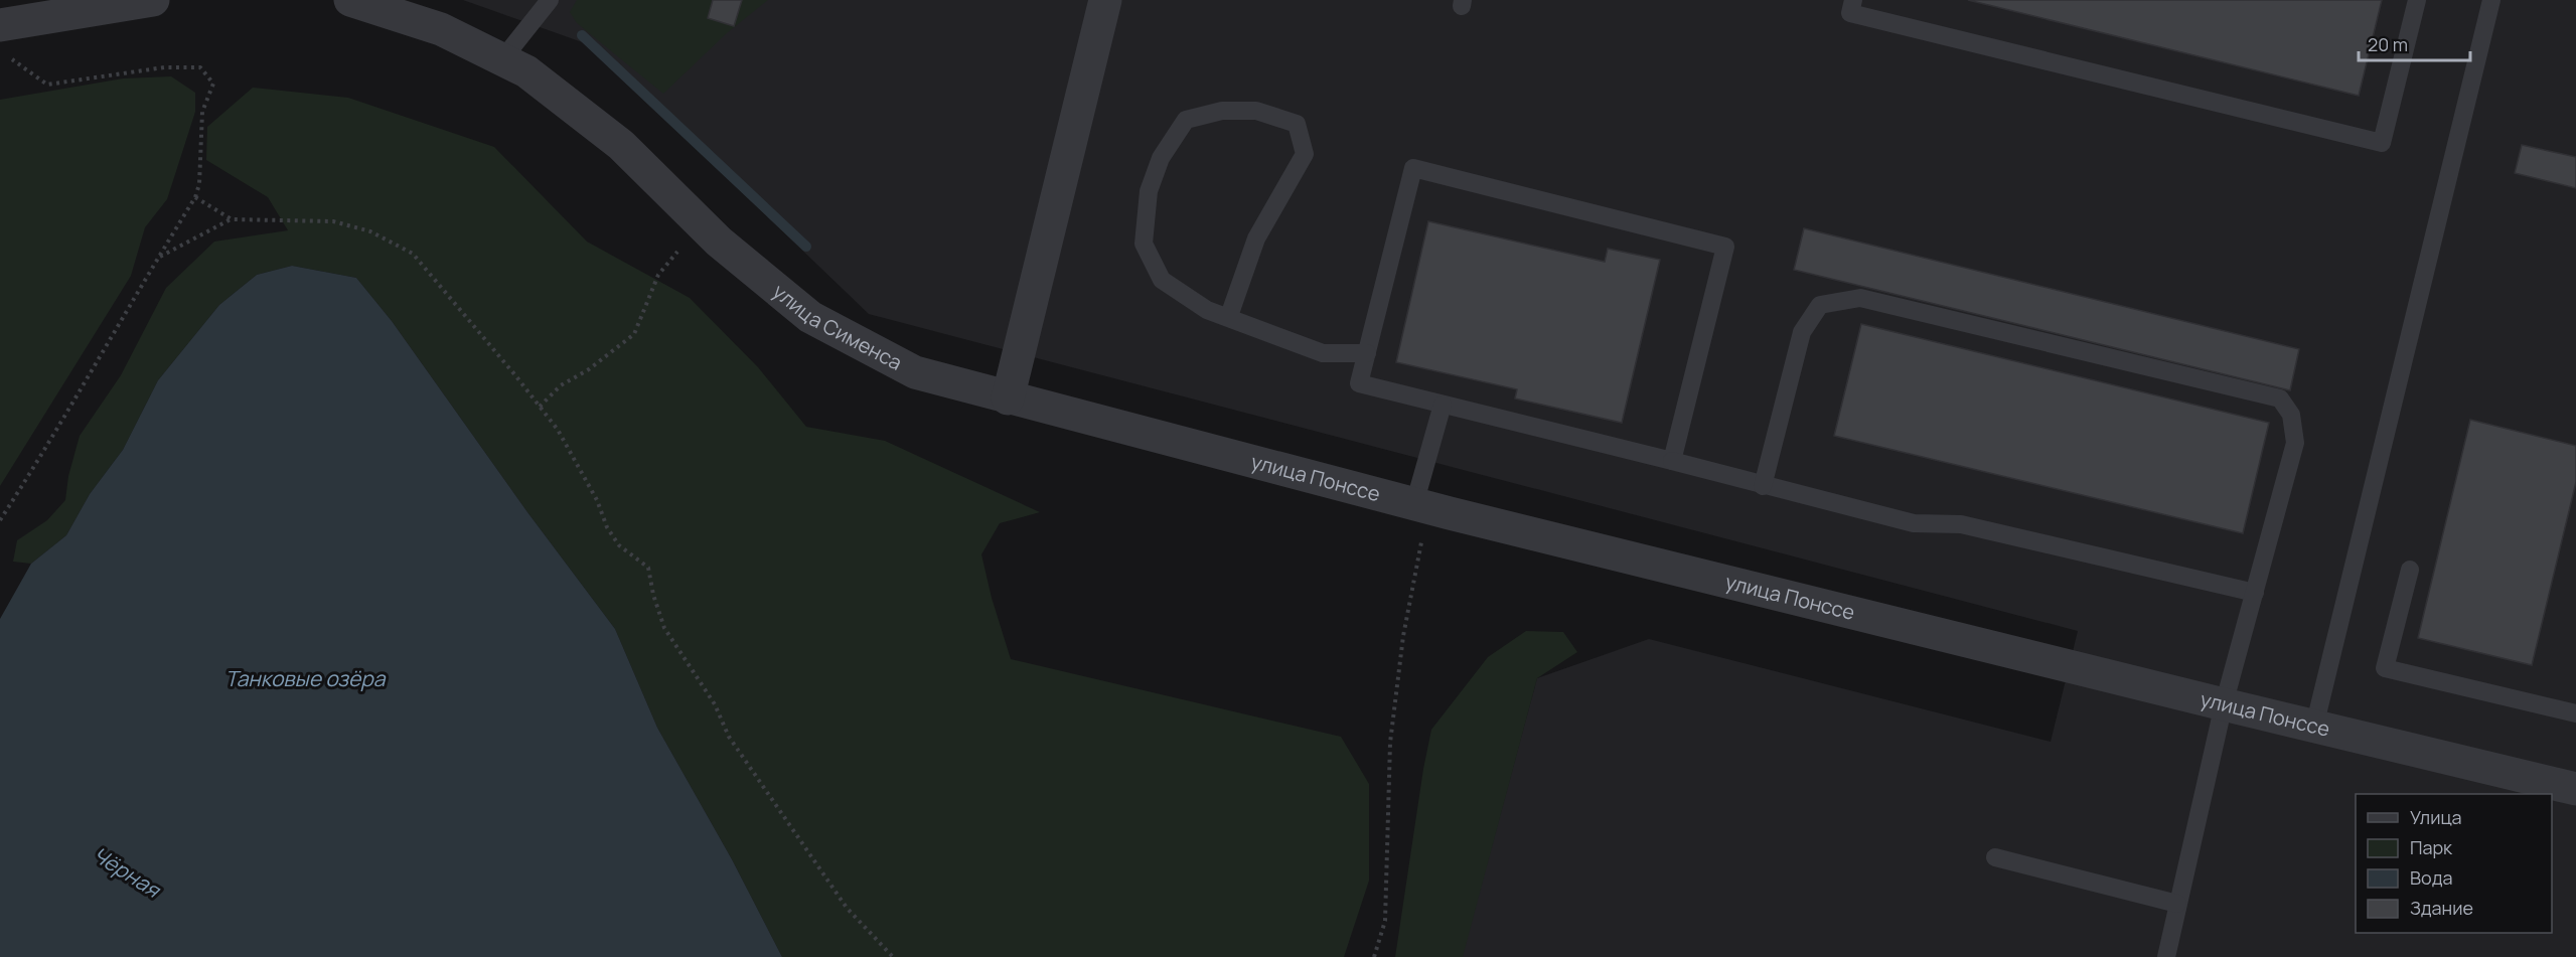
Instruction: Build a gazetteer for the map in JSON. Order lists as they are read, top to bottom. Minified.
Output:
{"streets":{"street":["улица Сименса","улица Понссе"]},"crossings":[["улица Сименса","улица Понссе"]],"water":["Танковые озёра","Чёрная"],"legend":["Улица","Парк","Вода","Здание"],"scale_bar":"20 m"}
